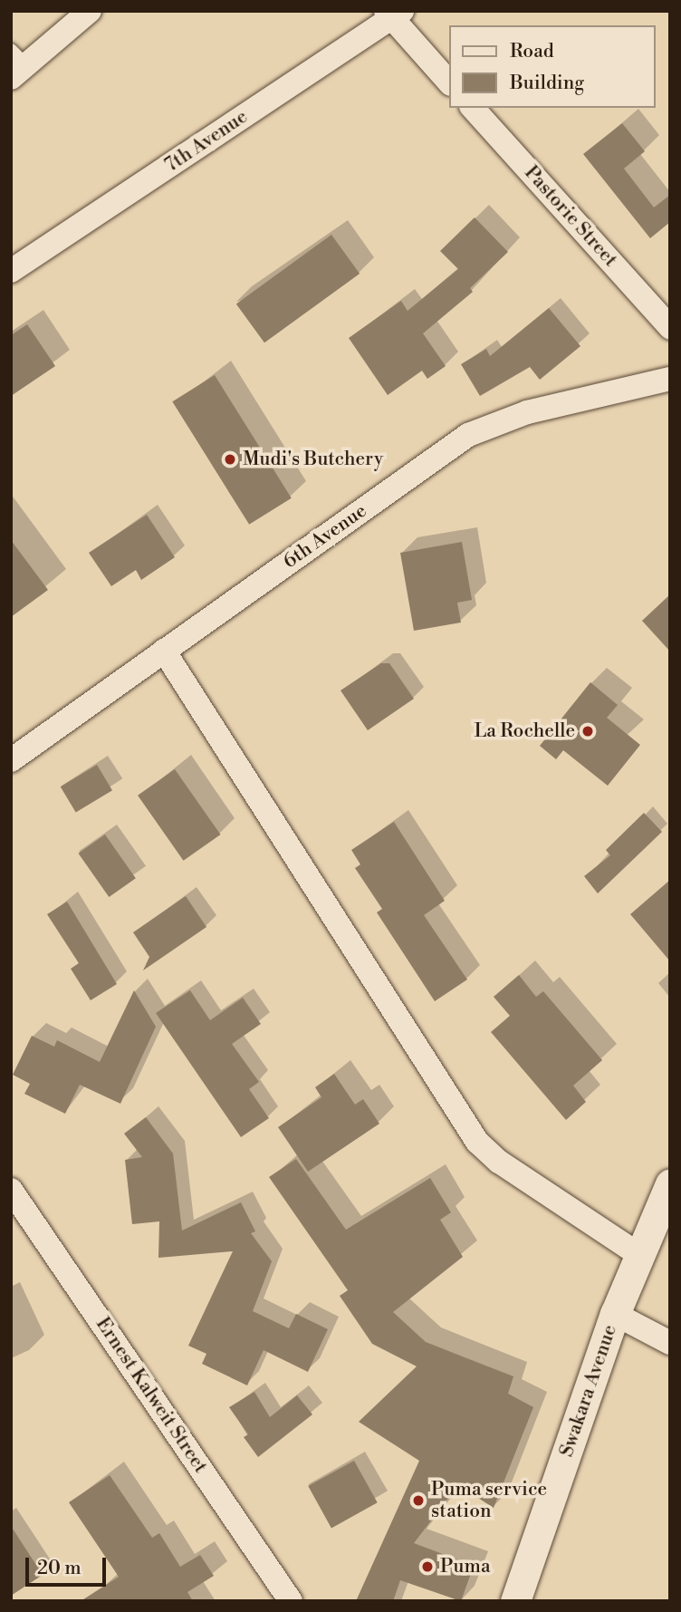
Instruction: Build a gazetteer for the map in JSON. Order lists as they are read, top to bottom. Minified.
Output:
{"streets":{"street":["7th Avenue","Pastorie Street","6th Avenue","Swakara Avenue","Ernest Kalweit Street"]},"places":["Mudi's Butchery","La Rochelle","Puma service station","Puma"],"legend":["Road","Building"],"scale_bar":"20 m"}
